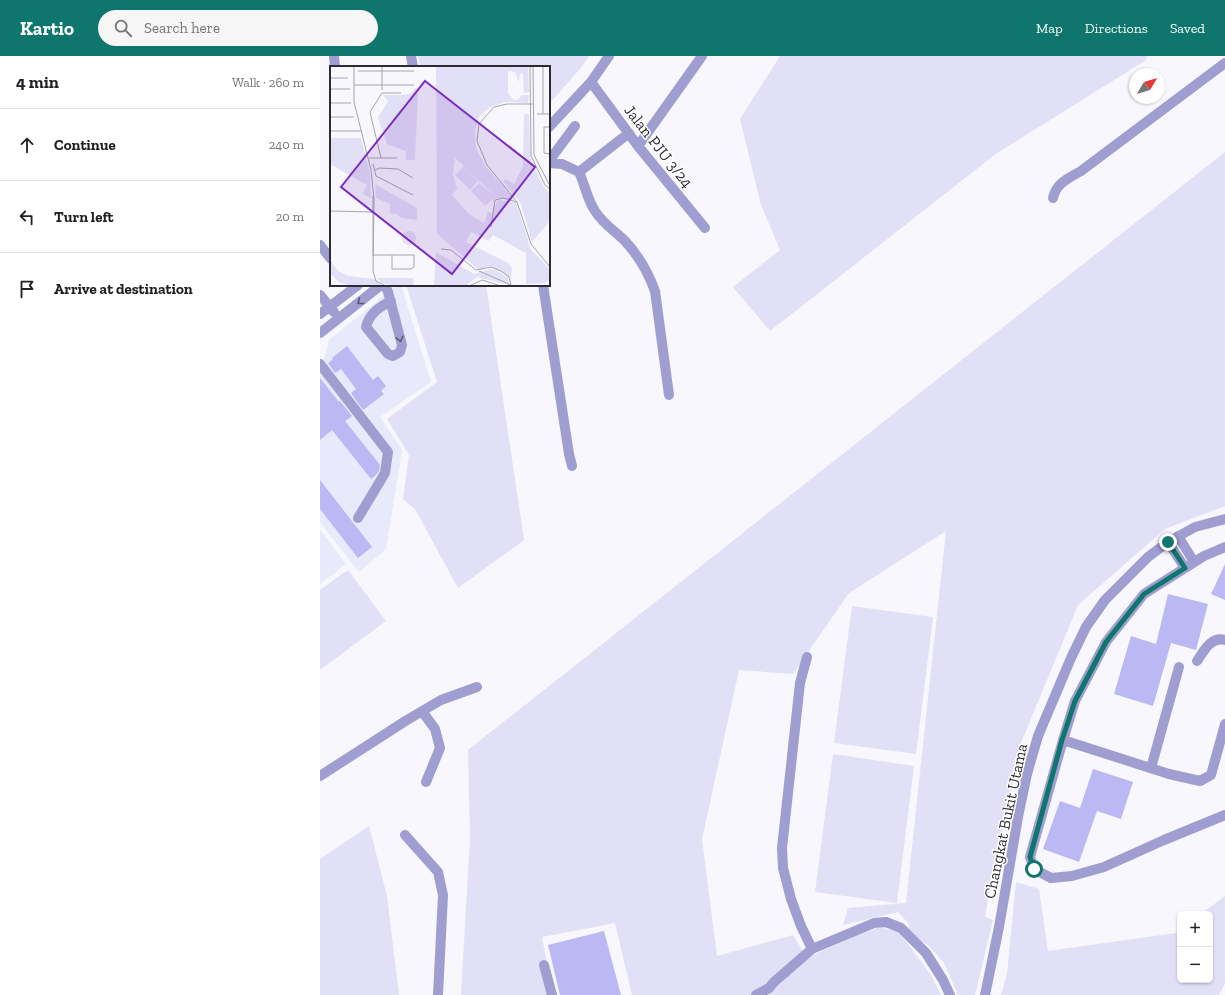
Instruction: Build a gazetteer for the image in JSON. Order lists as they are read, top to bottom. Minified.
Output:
{"streets":{"street":["Jalan PJU 3/24","Changkat Bukit Utama"]},"north":"top right","page":{"header":"Kartio","search":"Search here","nav":["Map","Directions","Saved"],"heading":["4 min","Walk · 260 m"],"list":[["Continue","240 m"],["Turn left","20 m"],"Arrive at destination"],"map_buttons":["+","−"]}}
